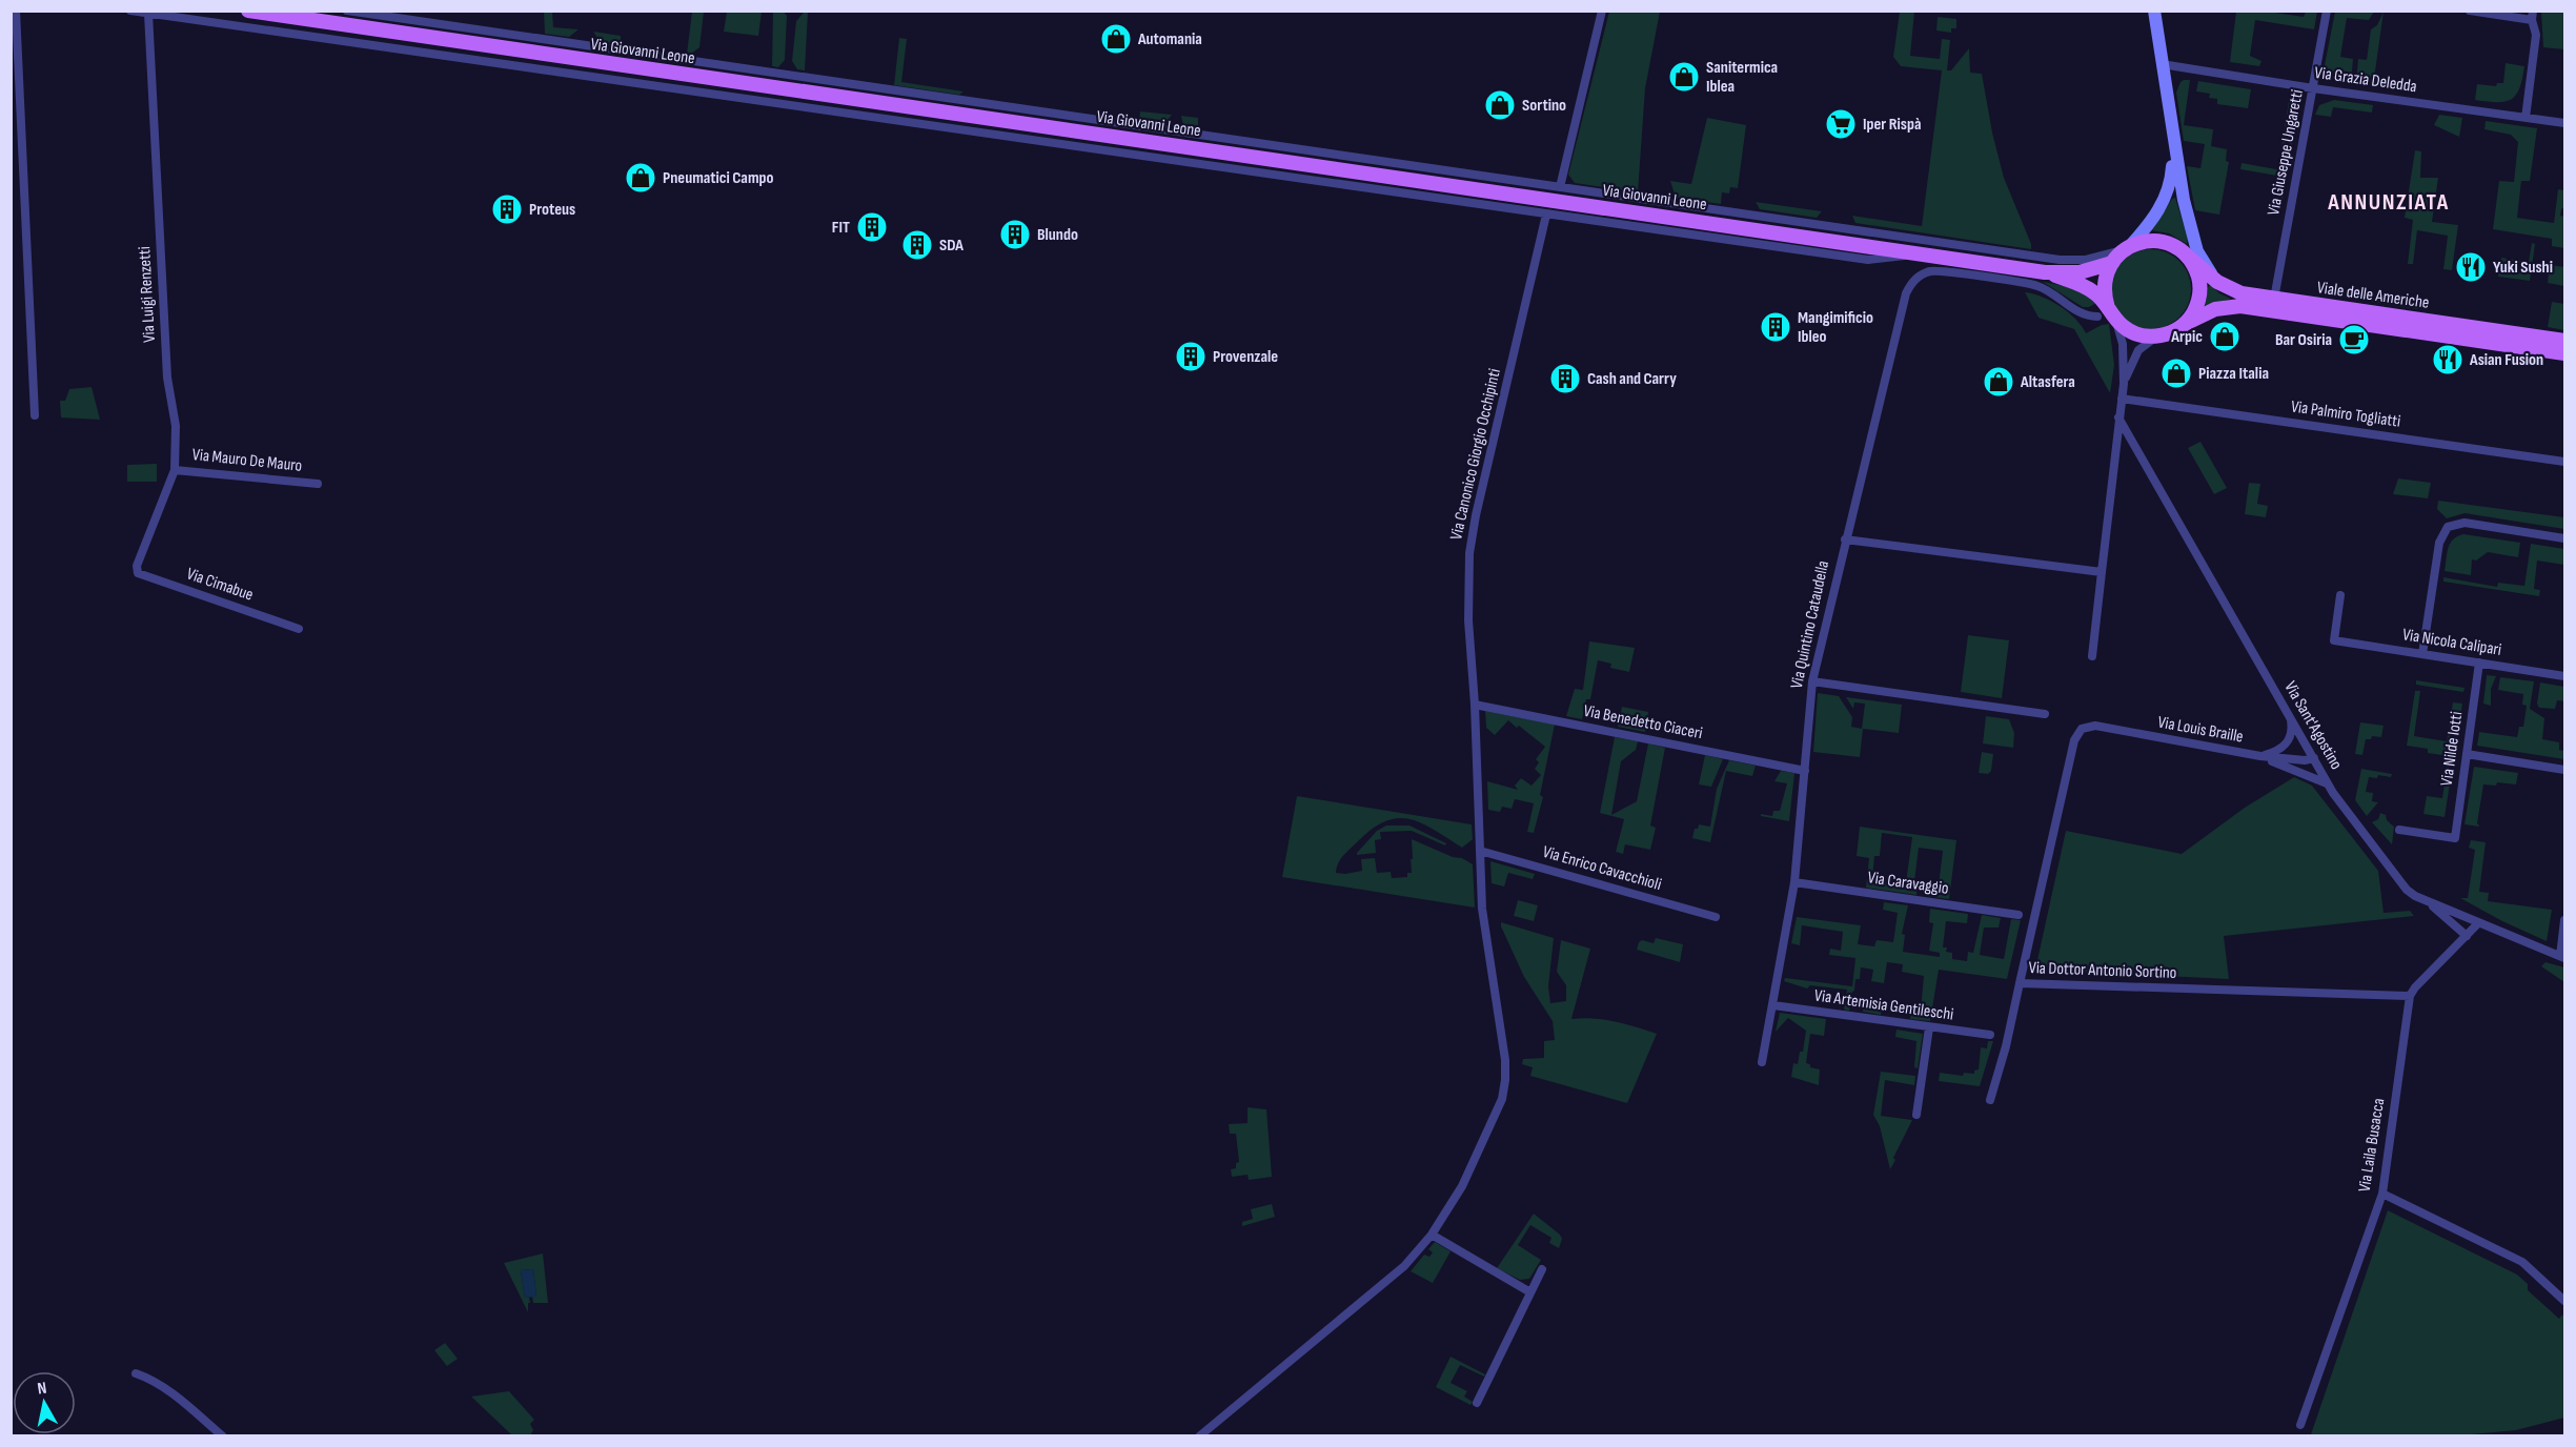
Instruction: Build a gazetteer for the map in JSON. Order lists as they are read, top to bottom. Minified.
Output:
{"streets":{"main road":["Via Giovanni Leone","Viale delle Americhe"],"street":["Via Grazia Deledda","Via Giuseppe Ungaretti","Via Luigi Renzetti","Via Palmiro Togliatti","Via Canonico Giorgio Occhipinti","Via Mauro De Mauro","Via Cimabue","Via Quintino Cataudella","Via Nicola Calipari","Via Benedetto Ciaceri","Via Sant'Agostino","Via Louis Braille","Via Nilde Iotti","Via Enrico Cavacchioli","Via Caravaggio","Via Dottor Antonio Sortino","Via Artemisia Gentileschi","Via Laila Busacca"]},"crossings":[["Via Grazia Deledda","Via Giuseppe Ungaretti"],["Via Giuseppe Ungaretti","Viale delle Americhe"],["Via Luigi Renzetti","Via Mauro De Mauro"],["Via Luigi Renzetti","Via Cimabue"],["Viale delle Americhe","Via Quintino Cataudella"],["Via Canonico Giorgio Occhipinti","Via Benedetto Ciaceri"],["Via Canonico Giorgio Occhipinti","Via Enrico Cavacchioli"],["Via Quintino Cataudella","Via Benedetto Ciaceri"],["Via Quintino Cataudella","Via Caravaggio"],["Via Quintino Cataudella","Via Artemisia Gentileschi"],["Via Nicola Calipari","Via Nilde Iotti"],["Via Sant'Agostino","Via Louis Braille"],["Via Louis Braille","Via Dottor Antonio Sortino"],["Via Dottor Antonio Sortino","Via Laila Busacca"]],"districts":["ANNUNZIATA"],"places":{"shop":["Automania","Sanitermica Iblea","Sortino","Pneumatici Campo","Arpic","Piazza Italia","Altasfera"],"supermarket":["Iper Rispà"],"building":["Proteus","FIT","Blundo","SDA","Mangimificio Ibleo","Provenzale","Cash and Carry"],"restaurant":["Yuki Sushi","Asian Fusion"],"cafe":["Bar Osiria"]},"north":"top"}
